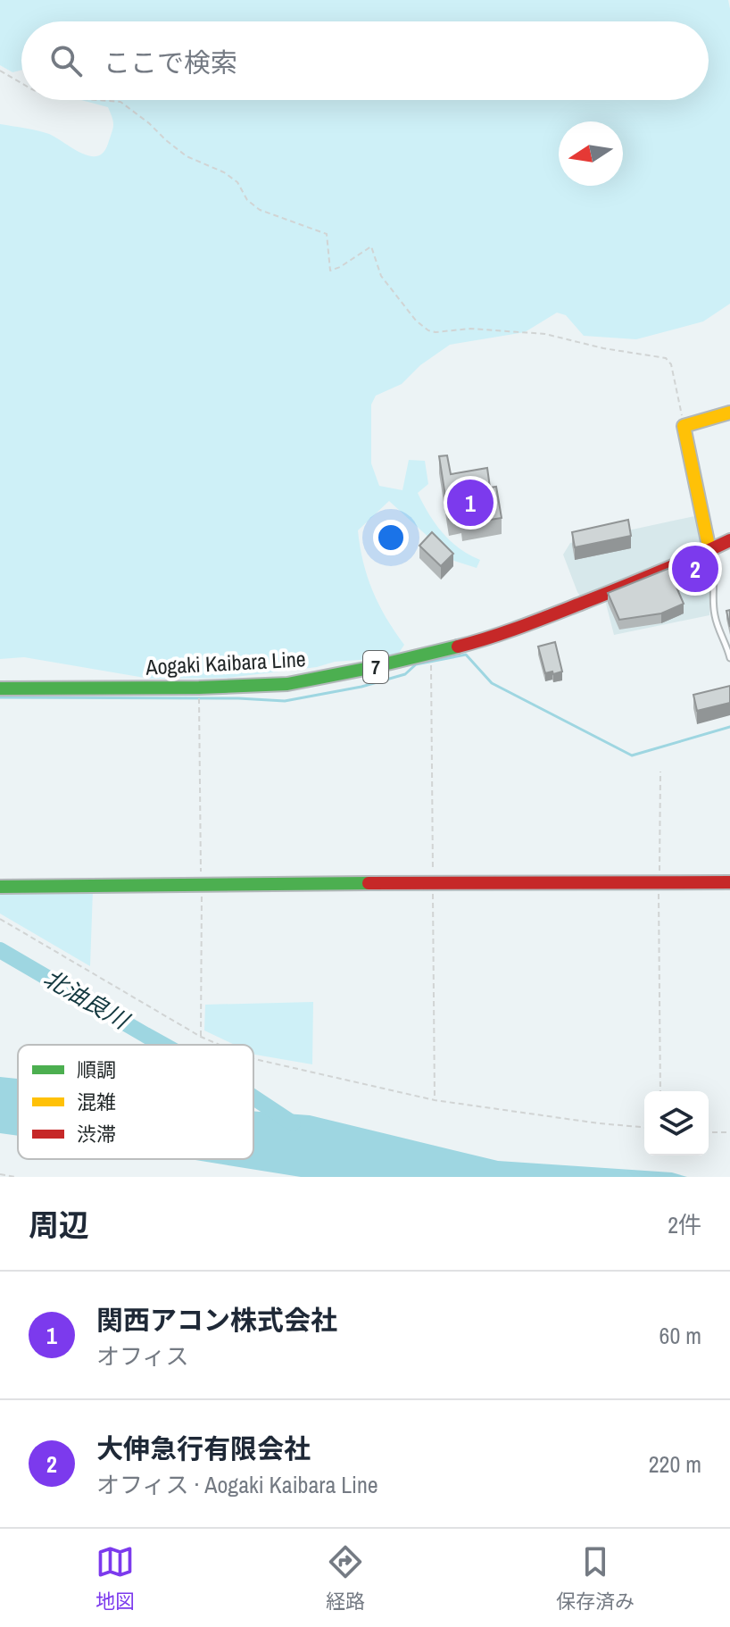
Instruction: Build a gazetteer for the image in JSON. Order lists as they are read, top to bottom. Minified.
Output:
{"streets":{"street":["Aogaki Kaibara Line","7"]},"water":["北油良川"],"legend":["順調","混雑","渋滞"],"north":"left","page":{"search":"ここで検索","pins":["1","2"],"heading":["周辺","2件"],"list":[{"mark":"1","name":"関西アコン株式会社","note":"オフィス","value":"60 m"},{"mark":"2","name":"大伸急行有限会社","note":"オフィス · Aogaki Kaibara Line","value":"220 m"}],"nav":["地図","経路","保存済み"]}}
